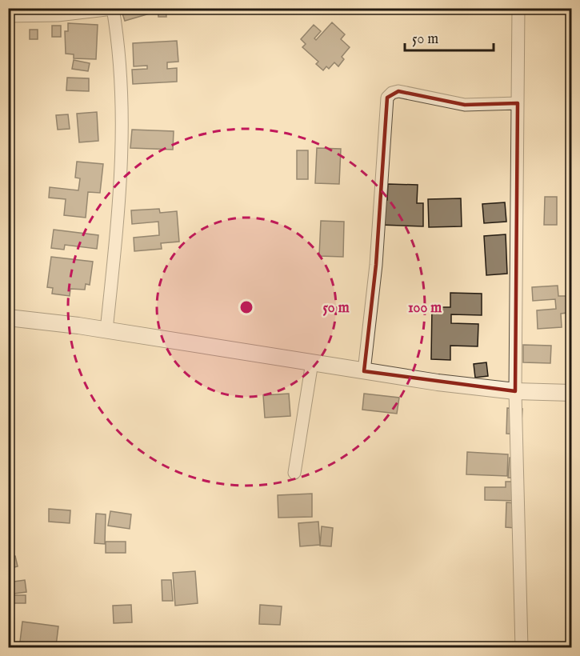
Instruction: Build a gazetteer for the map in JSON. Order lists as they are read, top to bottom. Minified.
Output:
{"scale_bar":"50 m","rings":["50 m","100 m"]}
